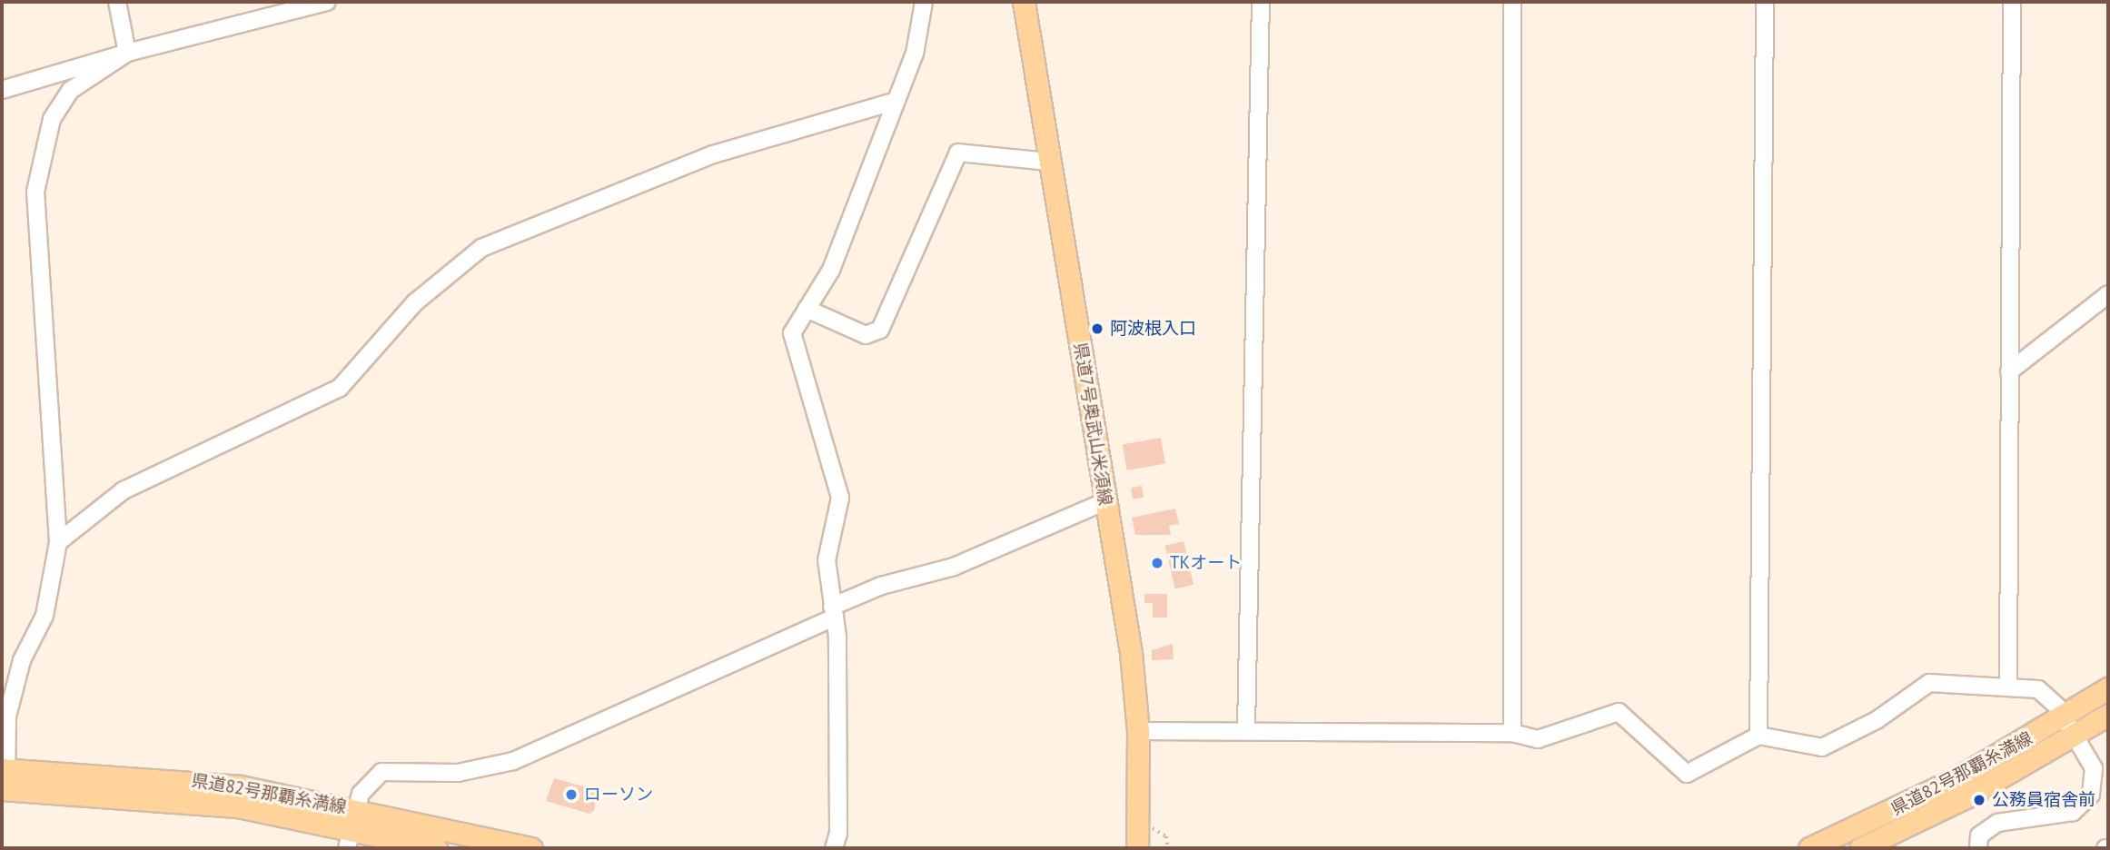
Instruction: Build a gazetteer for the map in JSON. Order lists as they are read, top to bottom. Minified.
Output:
{"streets":{"main road":["県道7号奥武山米須線","県道82号那覇糸満線"]},"places":["阿波根入口","TKオート","ローソン","公務員宿舎前"]}
